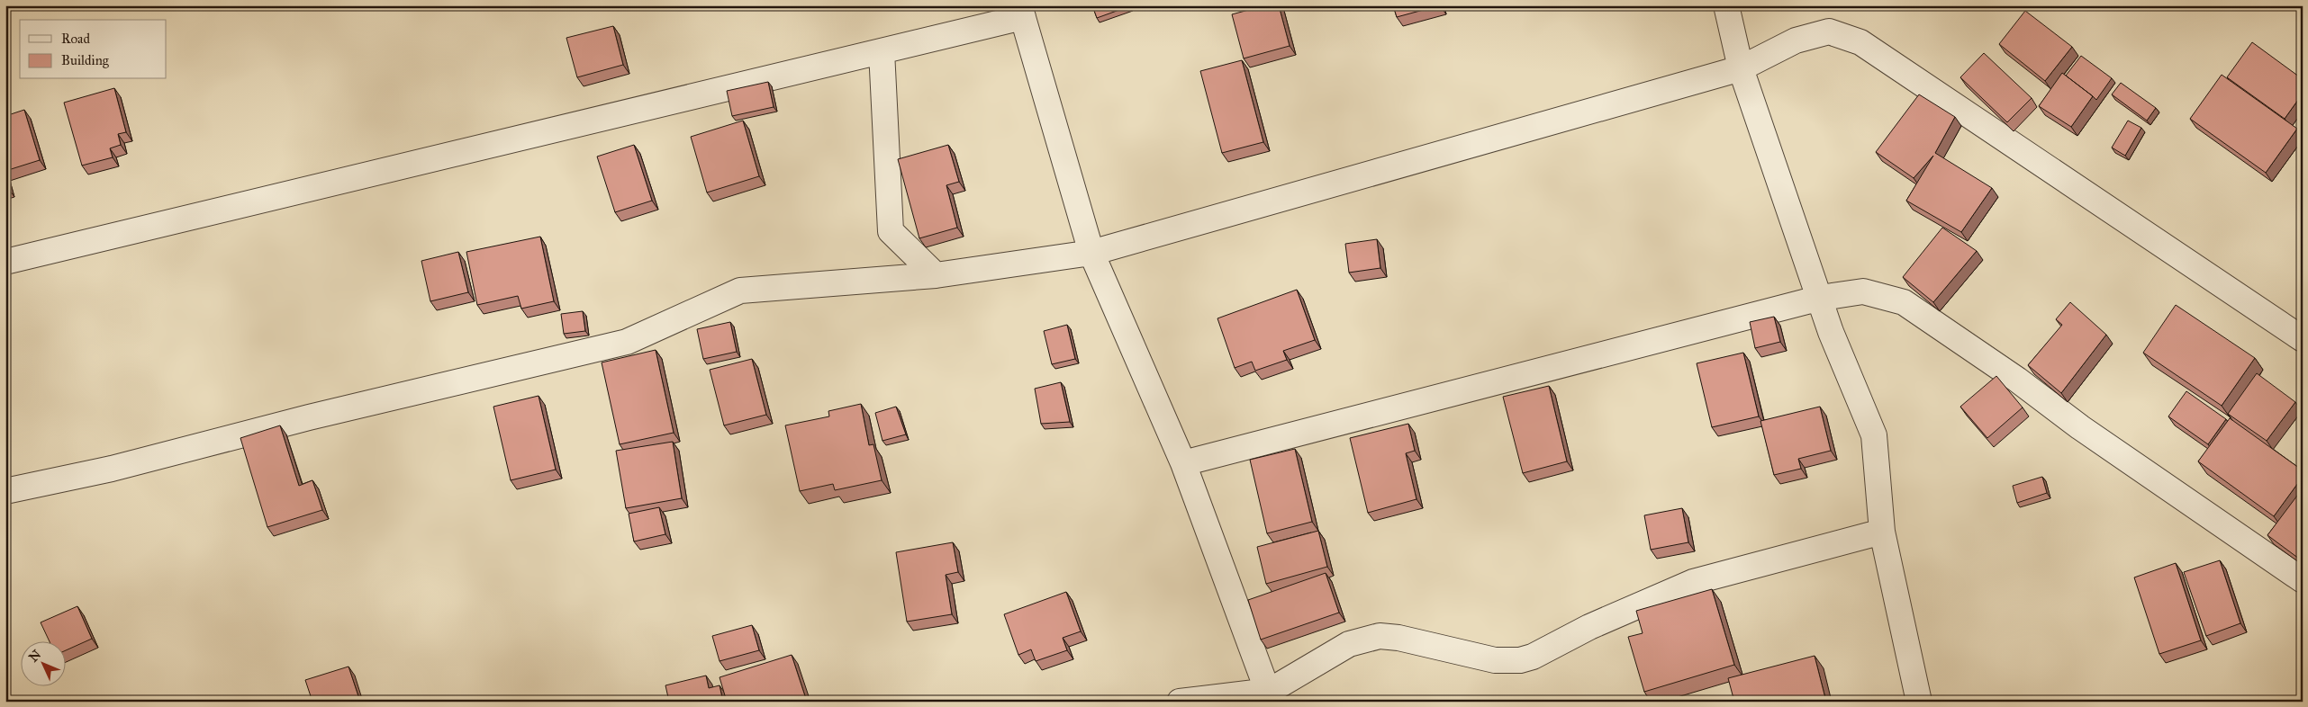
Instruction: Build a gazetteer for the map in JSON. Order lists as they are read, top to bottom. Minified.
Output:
{"legend":["Road","Building"],"north":"top left"}
